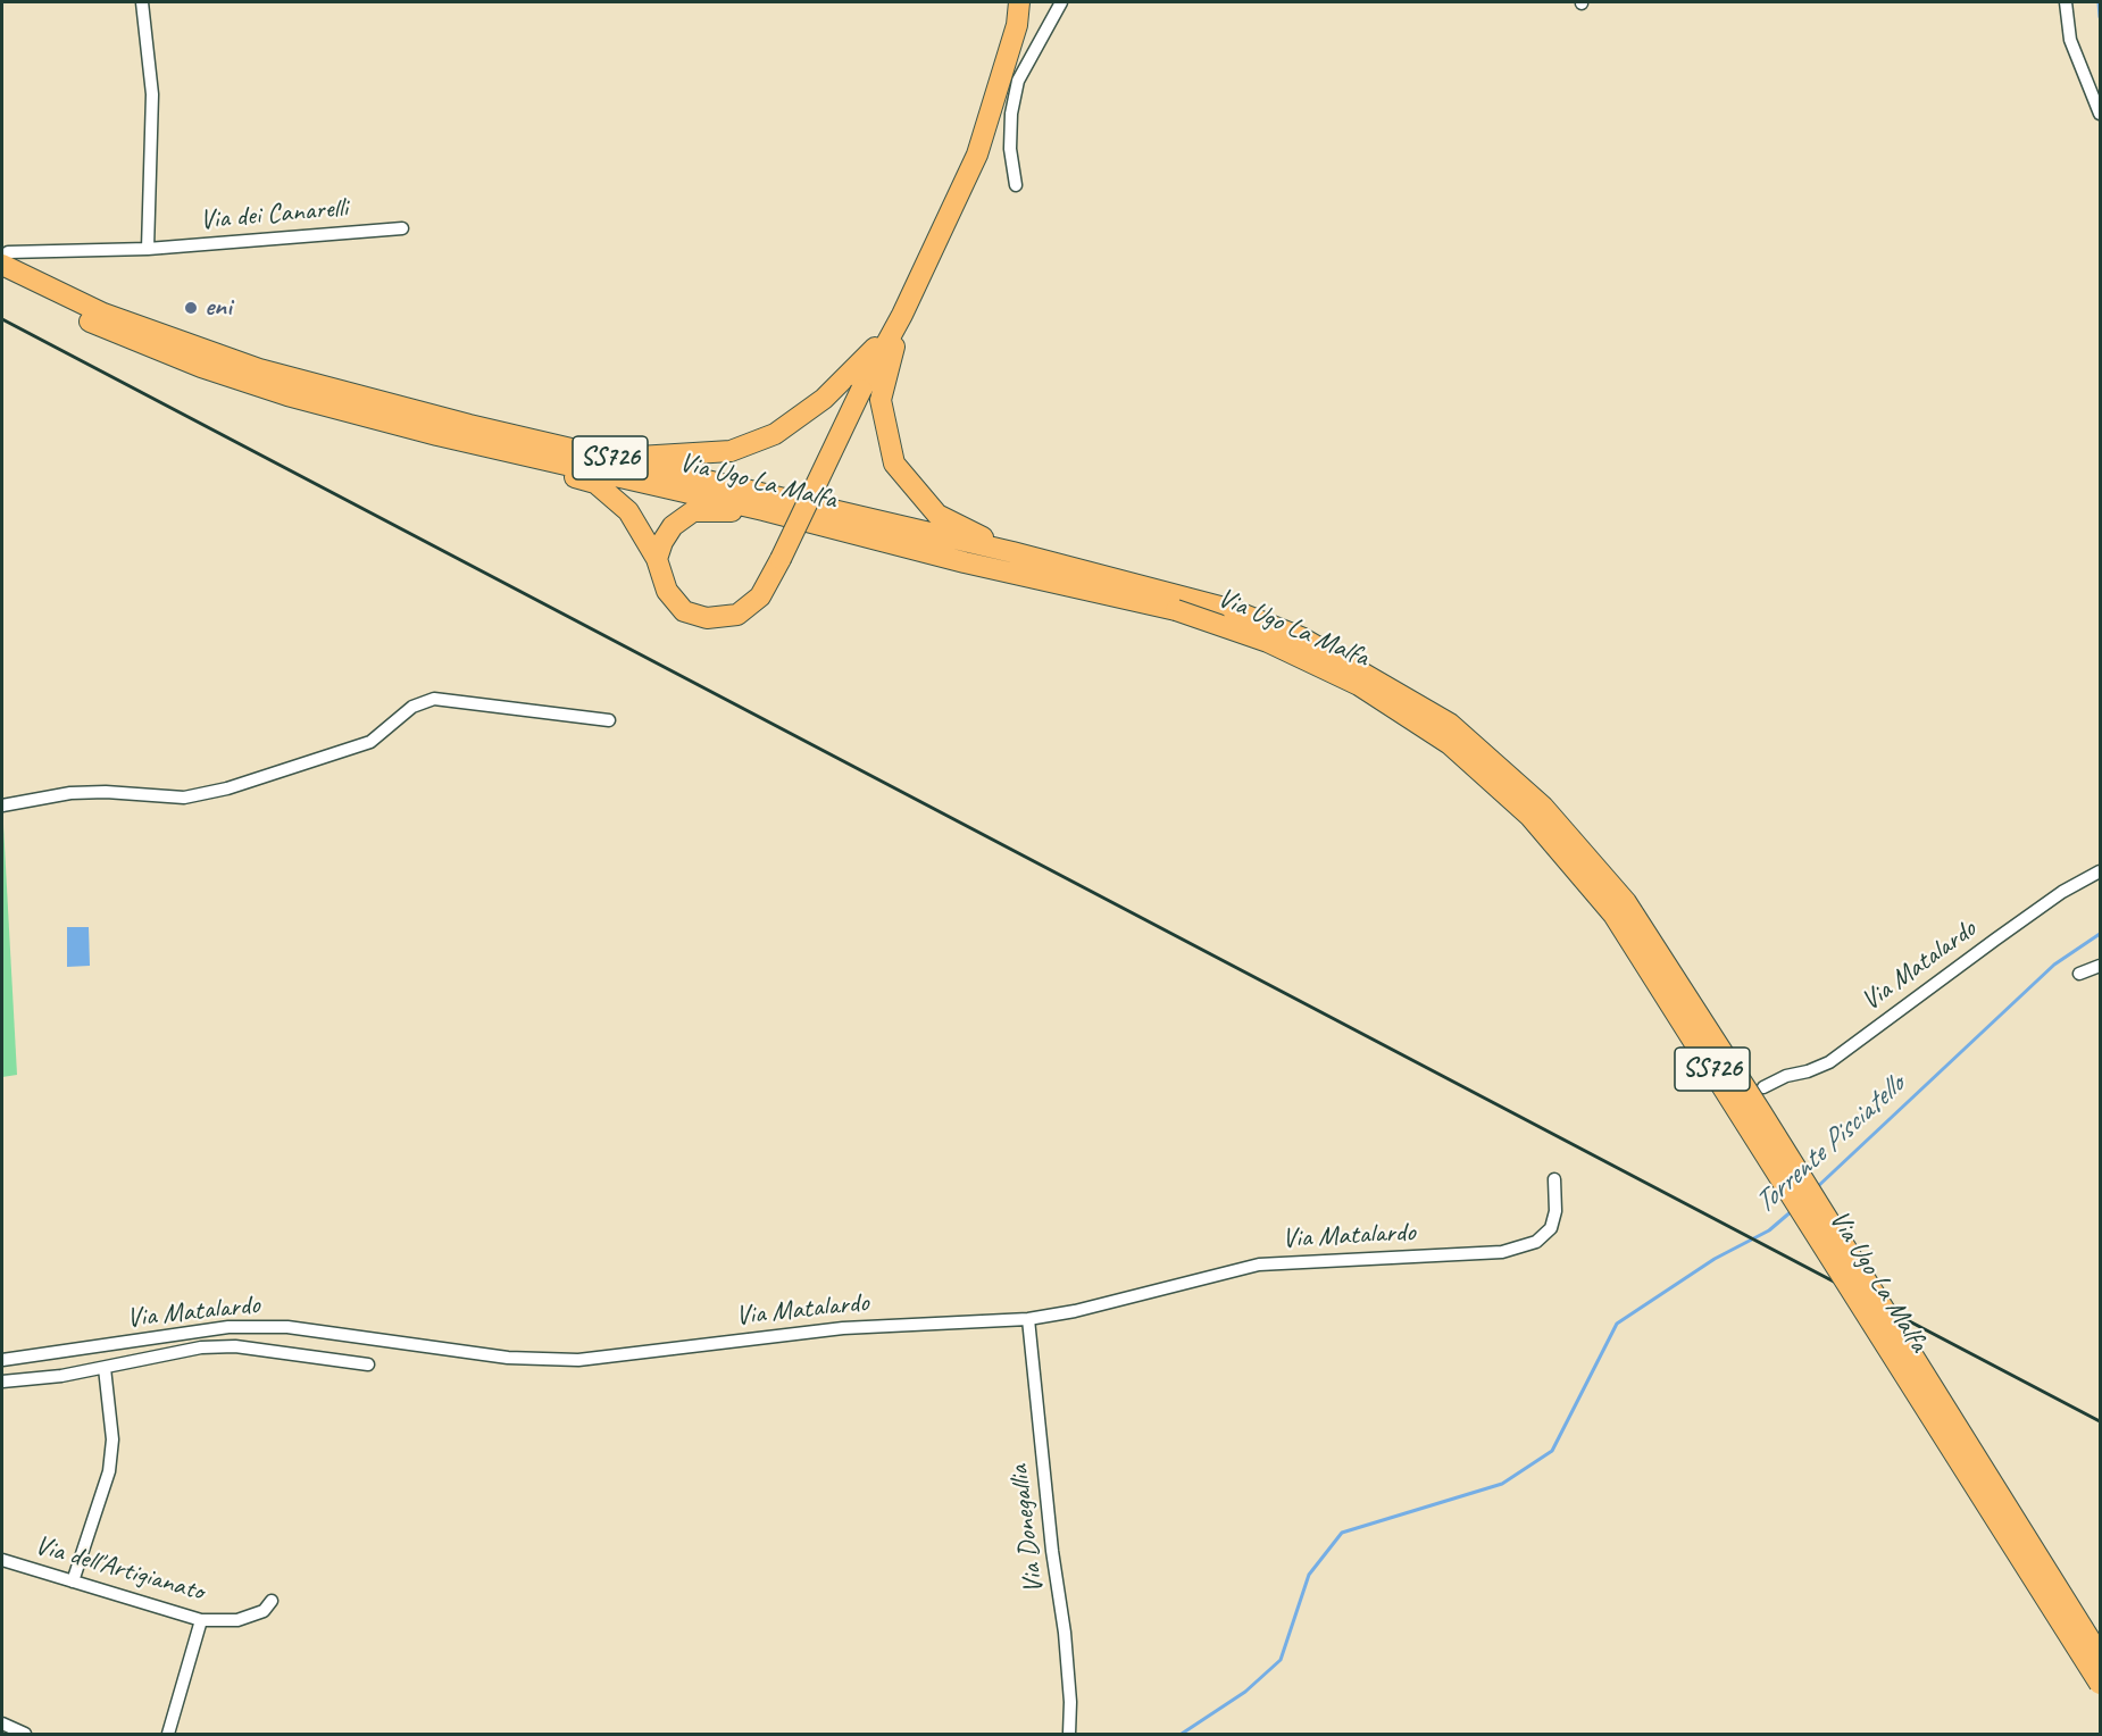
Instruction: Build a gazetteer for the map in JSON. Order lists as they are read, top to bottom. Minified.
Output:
{"streets":{"highway":["SS726","Via Ugo La Malfa"],"street":["Via dei Canarelli","Via Matalardo","Via Donegallia","Via dell'Artigianato"]},"crossings":[["Via dei Canarelli","Via Ugo La Malfa"],["Via Matalardo","Via Donegallia"]],"water":["Torrente Pisciatello"],"places":["eni"]}
